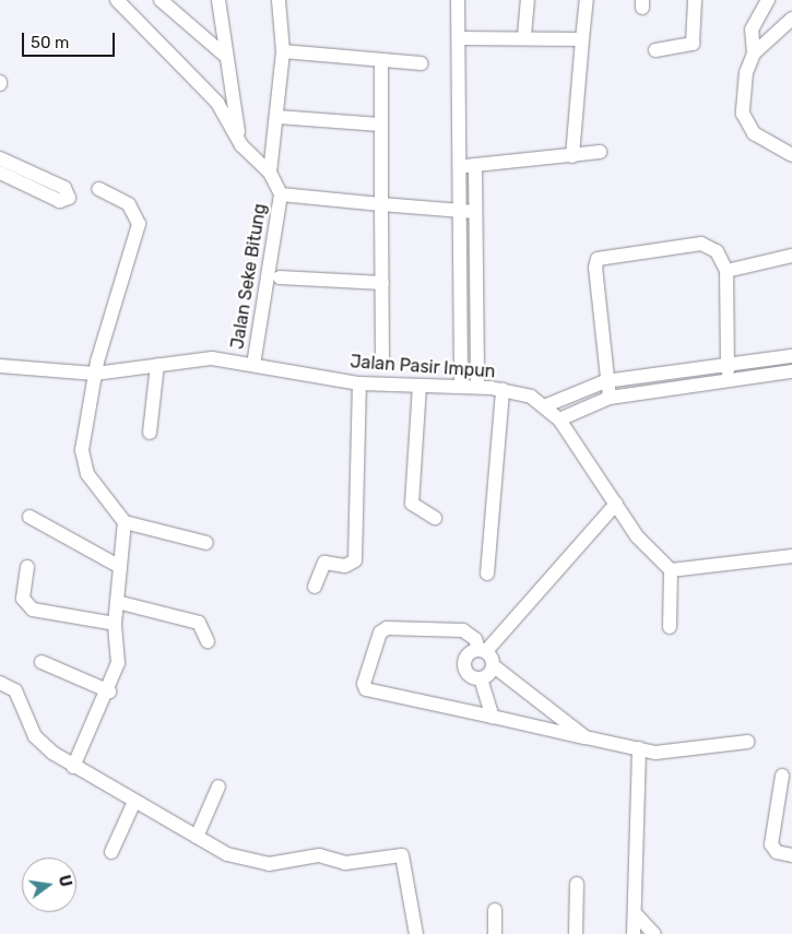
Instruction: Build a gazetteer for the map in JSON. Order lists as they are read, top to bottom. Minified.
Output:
{"streets":{"street":["Jalan Seke Bitung","Jalan Pasir Impun"]},"crossings":[["Jalan Seke Bitung","Jalan Pasir Impun"]],"scale_bar":"50 m","north":"right"}
